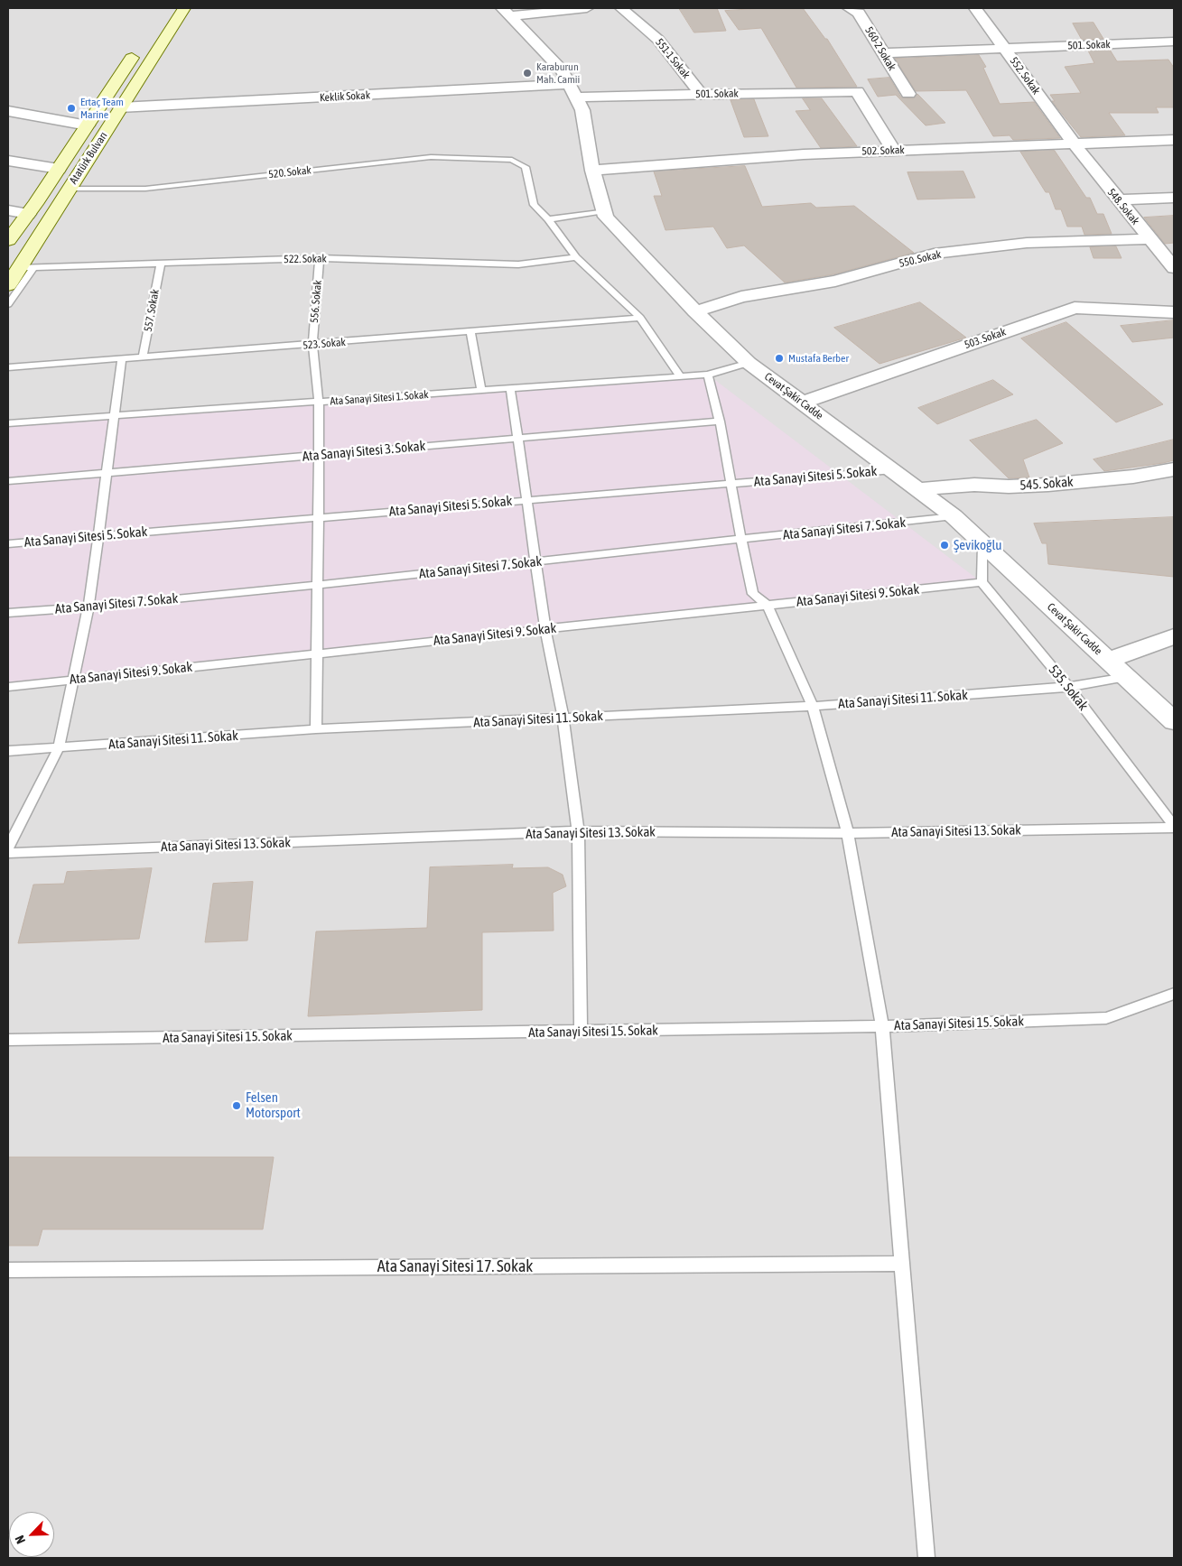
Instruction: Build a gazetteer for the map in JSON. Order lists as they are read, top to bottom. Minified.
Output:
{"streets":{"main road":["Atatürk Bulvarı"],"street":["501. Sokak","560-2 Sokak","551-1 Sokak","552. Sokak","Keklik Sokak","502. Sokak","548. Sokak","550. Sokak","503. Sokak","Cevat Şakir Cadde","545. Sokak"],"lane":["520. Sokak","522. Sokak","556. Sokak","557. Sokak","523. Sokak","Ata Sanayi Sitesi 1. Sokak","Ata Sanayi Sitesi 3. Sokak","Ata Sanayi Sitesi 5. Sokak","Ata Sanayi Sitesi 7. Sokak","Ata Sanayi Sitesi 9. Sokak","535. Sokak","Ata Sanayi Sitesi 11. Sokak","Ata Sanayi Sitesi 13. Sokak","Ata Sanayi Sitesi 15. Sokak","Ata Sanayi Sitesi 17. Sokak"]},"crossings":[["501. Sokak","560-2 Sokak"],["501. Sokak","551-1 Sokak"],["501. Sokak","552. Sokak"],["501. Sokak","Keklik Sokak"],["501. Sokak","502. Sokak"],["501. Sokak","Cevat Şakir Cadde"],["552. Sokak","502. Sokak"],["552. Sokak","548. Sokak"],["Keklik Sokak","Atatürk Bulvarı"],["Keklik Sokak","Cevat Şakir Cadde"],["502. Sokak","548. Sokak"],["502. Sokak","Cevat Şakir Cadde"],["Atatürk Bulvarı","520. Sokak"],["Atatürk Bulvarı","522. Sokak"],["548. Sokak","550. Sokak"],["522. Sokak","556. Sokak"],["522. Sokak","557. Sokak"],["550. Sokak","Cevat Şakir Cadde"],["556. Sokak","523. Sokak"],["556. Sokak","Ata Sanayi Sitesi 1. Sokak"],["556. Sokak","Ata Sanayi Sitesi 3. Sokak"],["556. Sokak","Ata Sanayi Sitesi 5. Sokak"],["556. Sokak","Ata Sanayi Sitesi 7. Sokak"],["556. Sokak","Ata Sanayi Sitesi 9. Sokak"],["556. Sokak","Ata Sanayi Sitesi 11. Sokak"],["557. Sokak","523. Sokak"],["503. Sokak","Cevat Şakir Cadde"],["Cevat Şakir Cadde","Ata Sanayi Sitesi 1. Sokak"],["Cevat Şakir Cadde","Ata Sanayi Sitesi 5. Sokak"],["Cevat Şakir Cadde","545. Sokak"],["Cevat Şakir Cadde","Ata Sanayi Sitesi 7. Sokak"],["Cevat Şakir Cadde","Ata Sanayi Sitesi 11. Sokak"],["Ata Sanayi Sitesi 9. Sokak","535. Sokak"],["535. Sokak","Ata Sanayi Sitesi 11. Sokak"],["535. Sokak","Ata Sanayi Sitesi 13. Sokak"]],"places":["Karaburun Mah. Camii","Ertaç Team Marine","Mustafa Berber","Şevikoğlu","Felsen Motorsport"],"north":"bottom left"}
